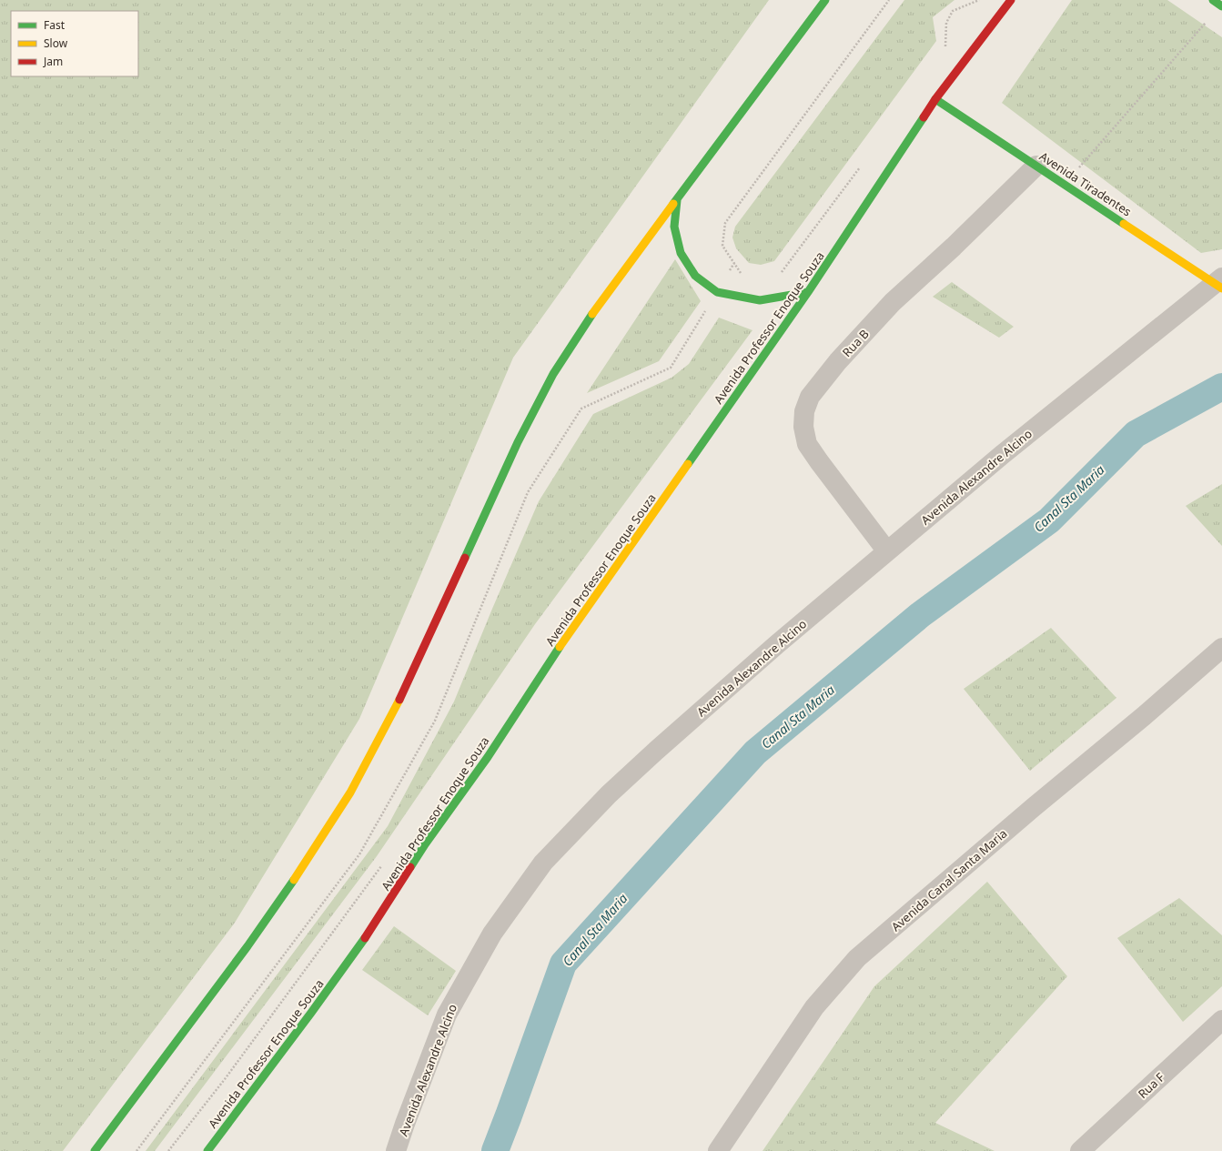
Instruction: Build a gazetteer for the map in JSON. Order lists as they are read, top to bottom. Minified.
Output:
{"streets":{"main road":["Avenida Tiradentes","Avenida Professor Enoque Souza"],"street":["Rua B","Avenida Alexandre Alcino","Avenida Canal Santa Maria","Rua F"]},"crossings":[["Avenida Tiradentes","Avenida Professor Enoque Souza"],["Avenida Tiradentes","Rua B"],["Avenida Tiradentes","Avenida Alexandre Alcino"],["Rua B","Avenida Alexandre Alcino"]],"water":["Canal Sta Maria"],"legend":["Fast","Slow","Jam"]}
